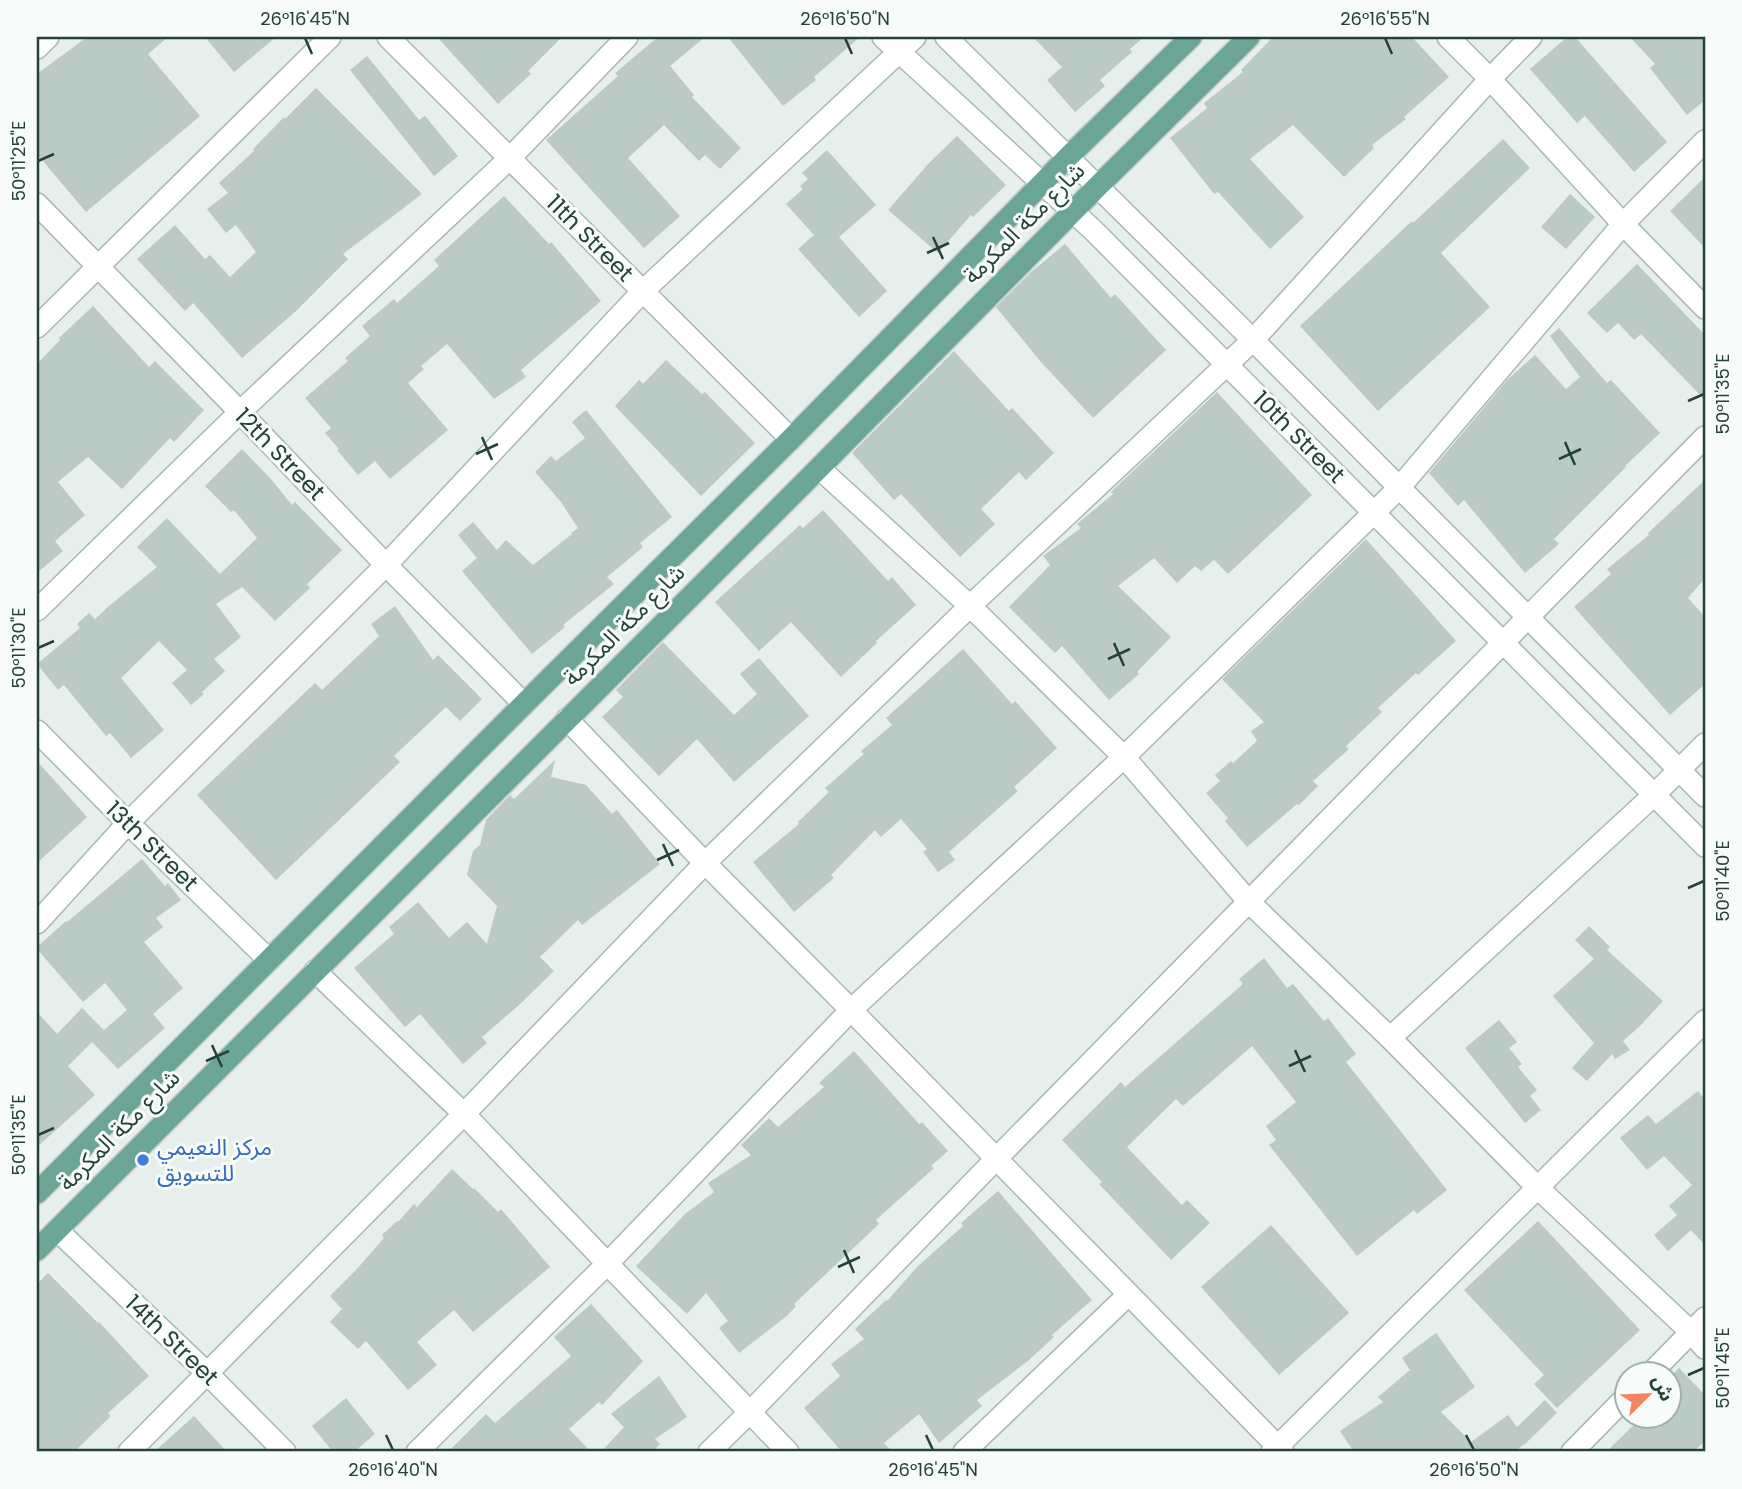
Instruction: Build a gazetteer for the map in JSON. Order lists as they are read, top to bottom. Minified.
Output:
{"streets":{"main road":["شارع مكة المكرمة"],"street":["11th Street","10th Street","12th Street","13th Street","14th Street"]},"crossings":[["شارع مكة المكرمة","11th Street"],["شارع مكة المكرمة","10th Street"],["شارع مكة المكرمة","12th Street"],["شارع مكة المكرمة","13th Street"],["شارع مكة المكرمة","14th Street"]],"places":["مركز النعيمي للتسويق"],"north":"top right","coordinates":["26°16'45\"N","26°16'50\"N","26°16'55\"N","50°11'25\"E","50°11'35\"E","50°11'30\"E","50°11'40\"E","50°11'45\"E","26°16'40\"N"]}
